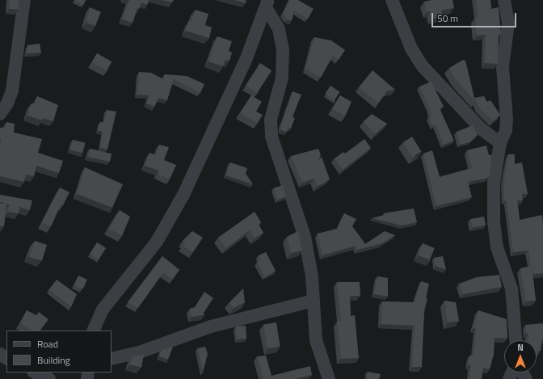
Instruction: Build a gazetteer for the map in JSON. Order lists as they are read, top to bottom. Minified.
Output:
{"legend":["Road","Building"],"scale_bar":"50 m","north":"top"}
